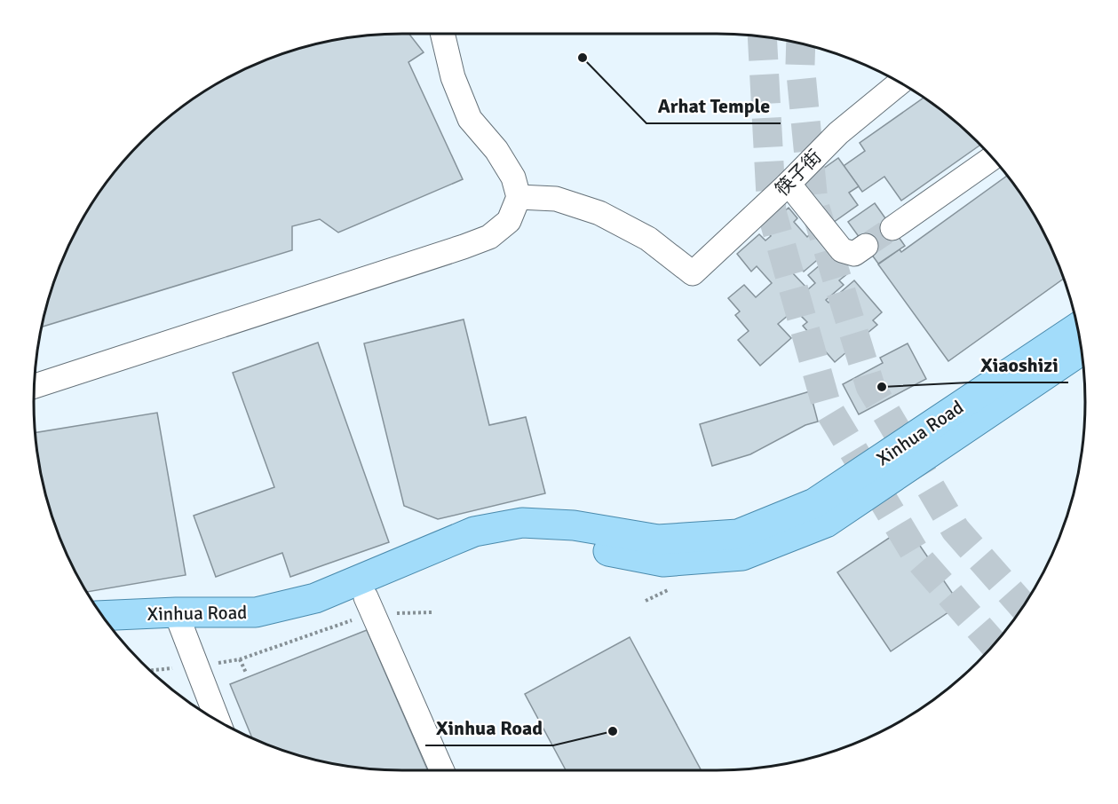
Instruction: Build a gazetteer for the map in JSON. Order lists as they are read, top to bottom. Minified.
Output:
{"streets":{"main road":["Xinhua Road"],"street":["筷子街"]},"places":["Arhat Temple","Xiaoshizi","Xinhua Road"]}
